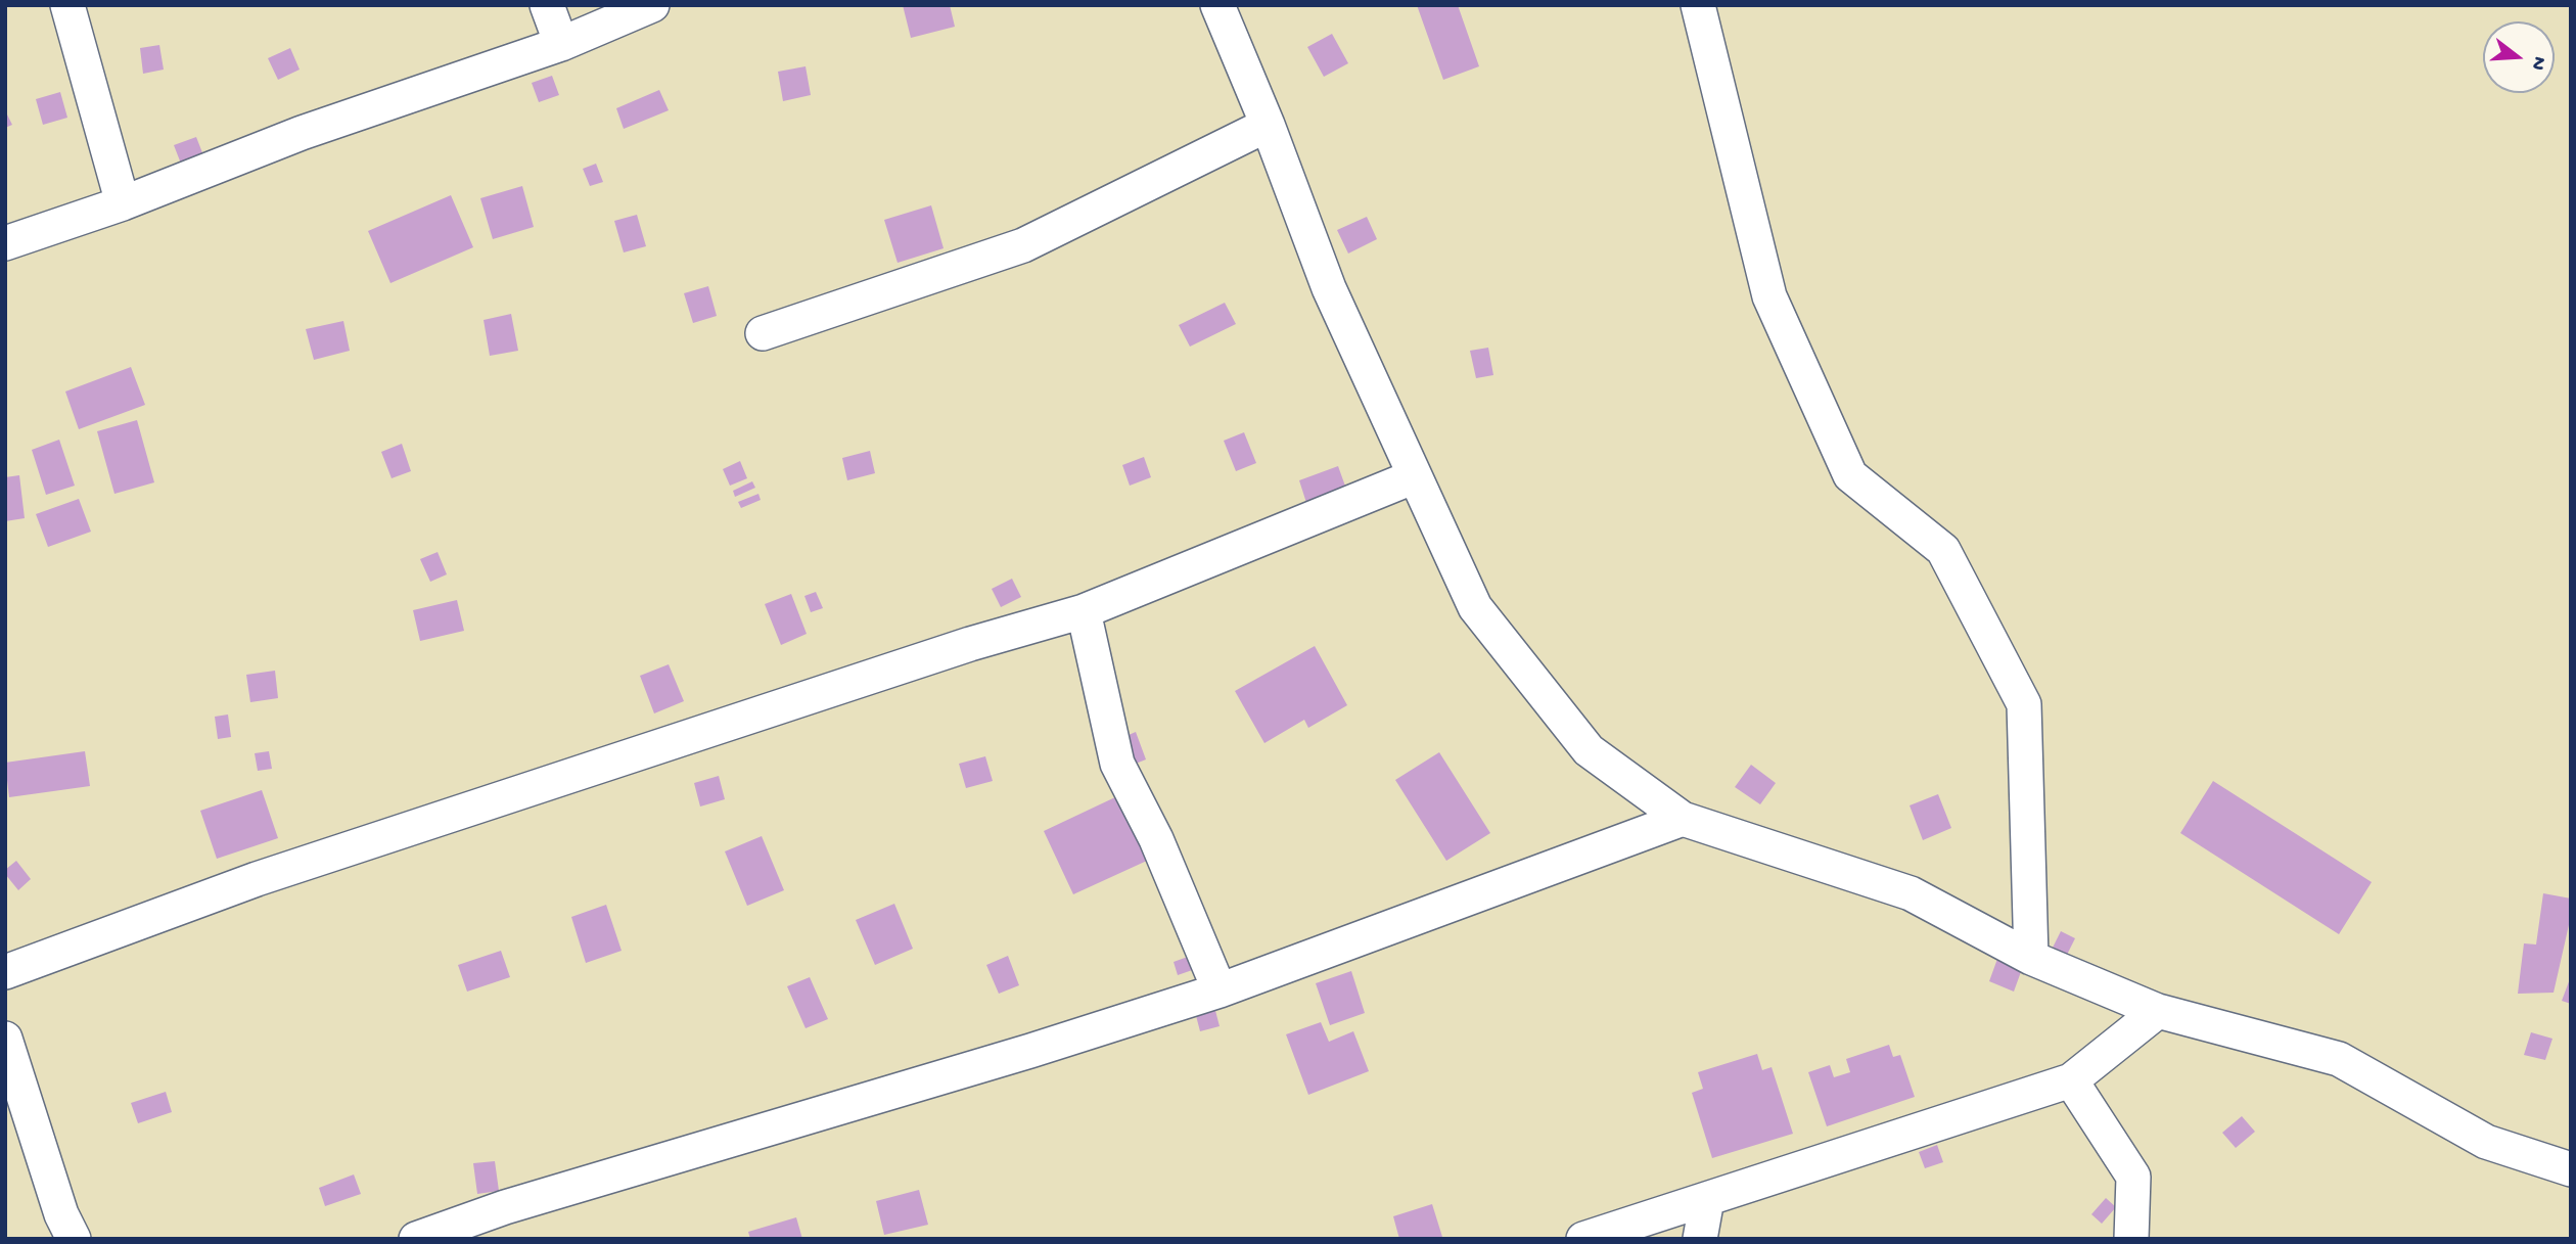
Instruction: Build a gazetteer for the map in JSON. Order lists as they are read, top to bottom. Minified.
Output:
{"north":"right"}
